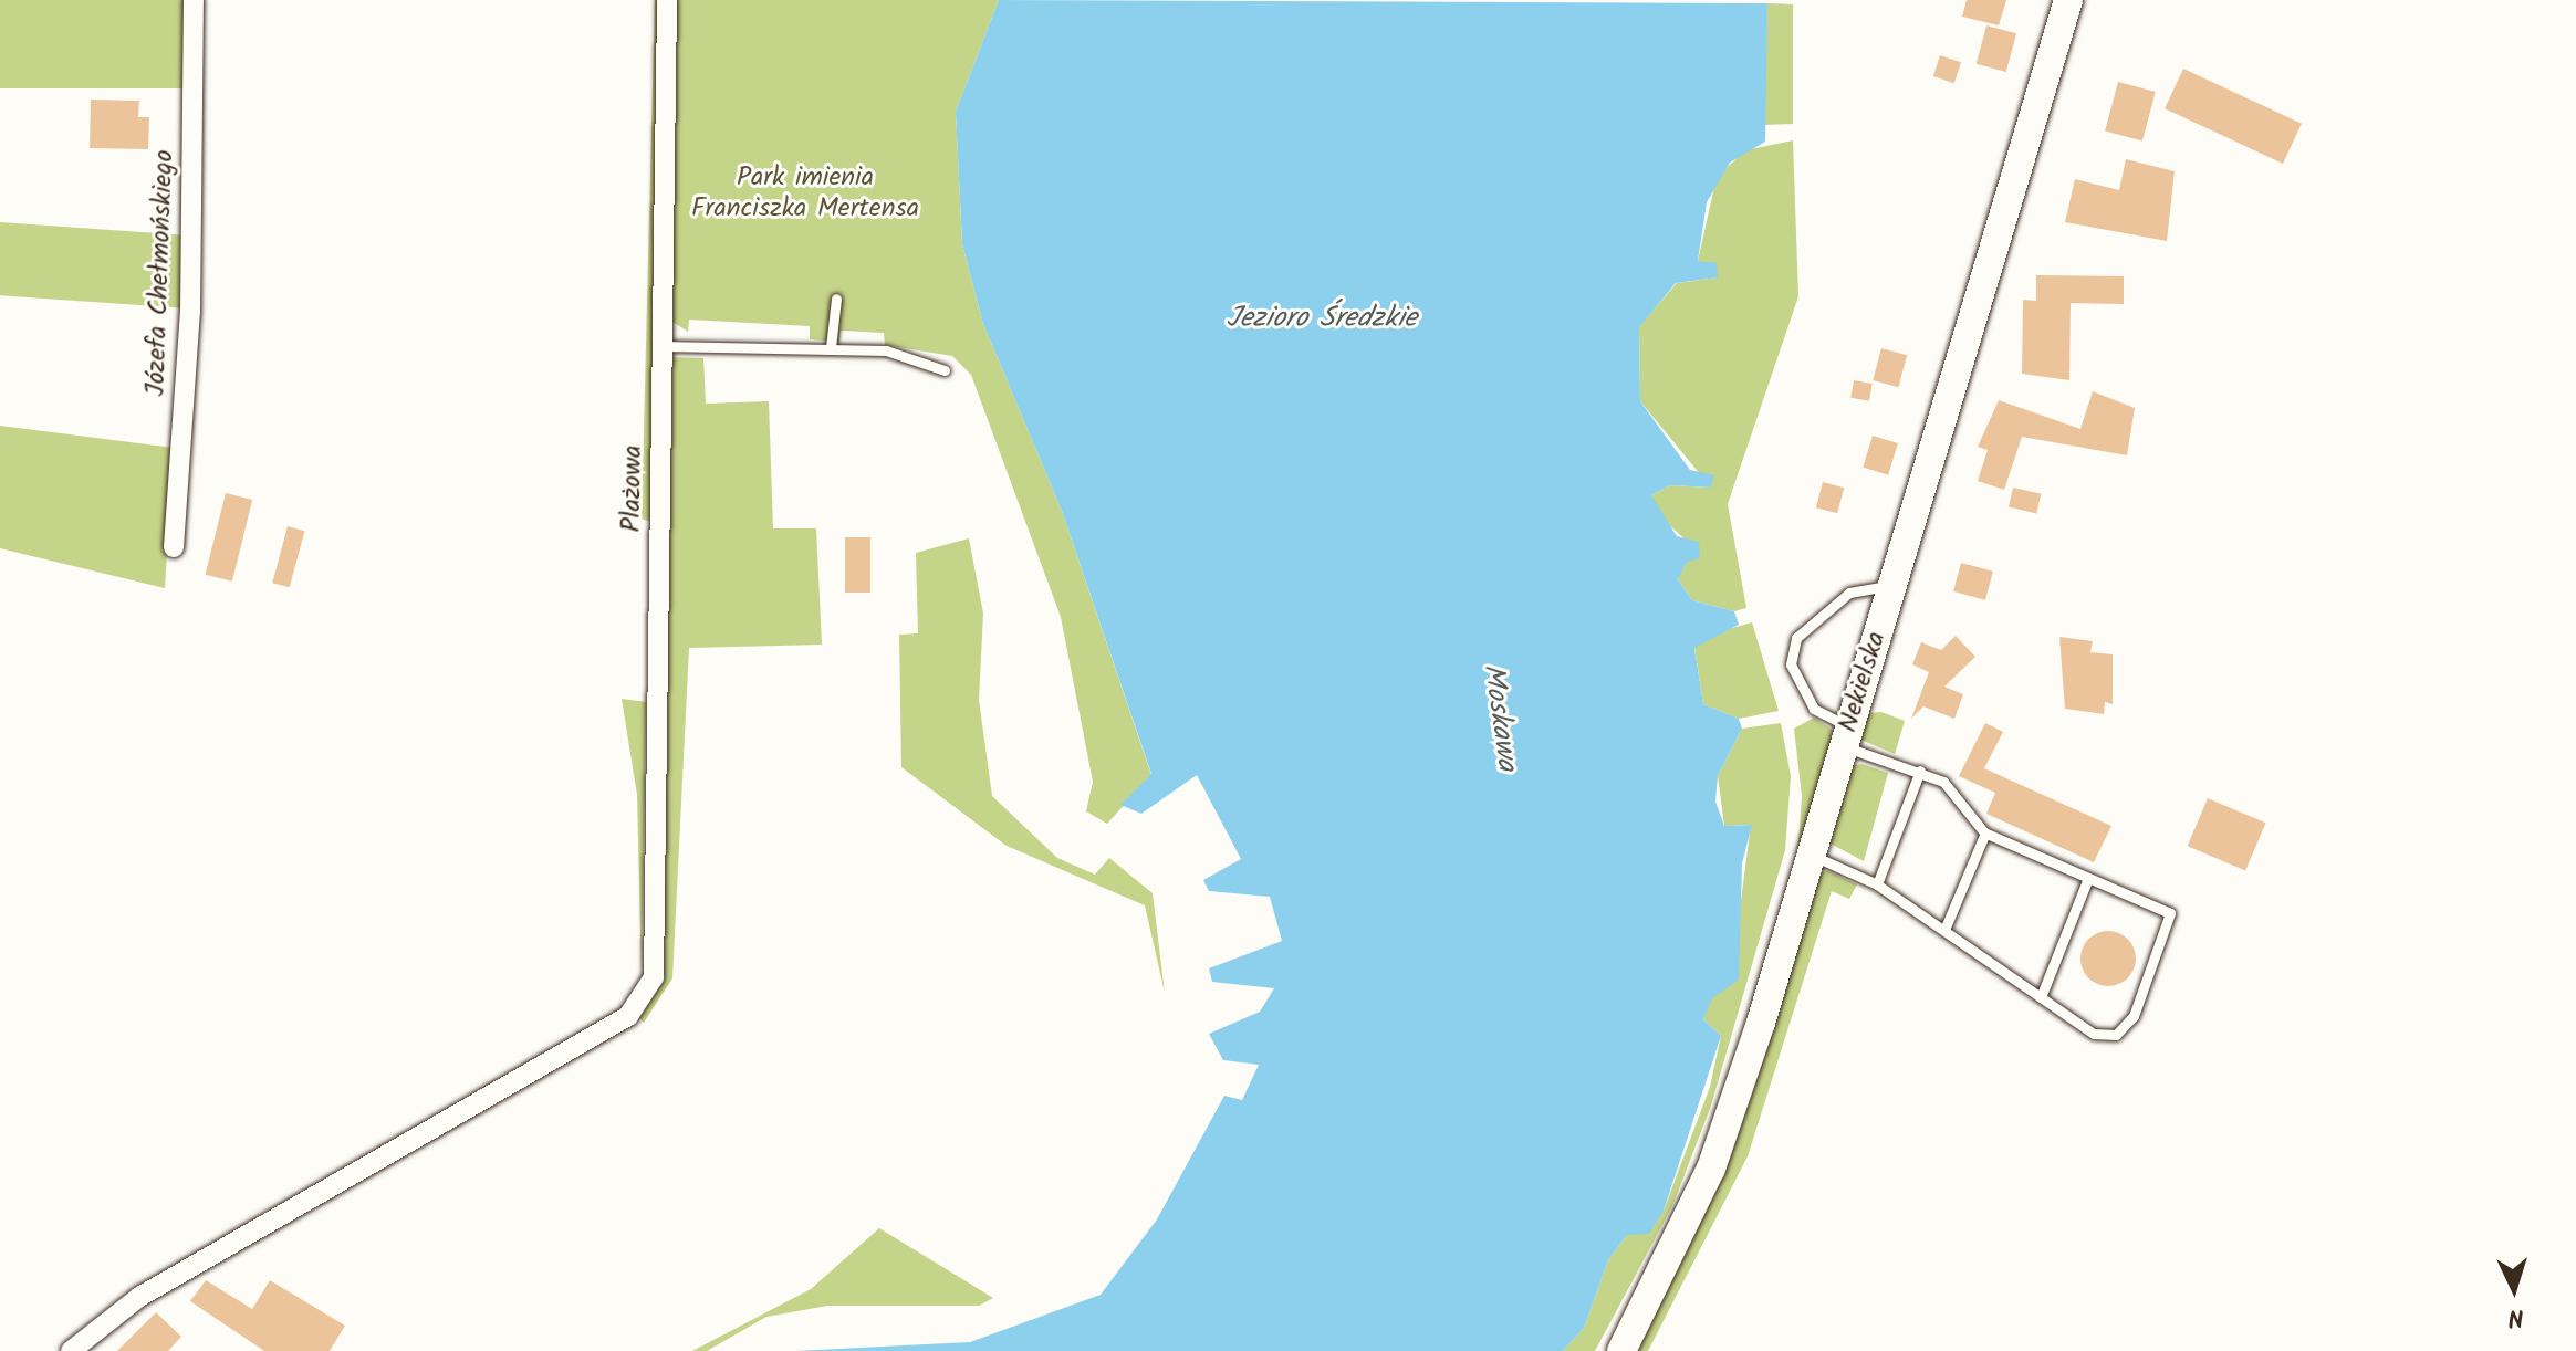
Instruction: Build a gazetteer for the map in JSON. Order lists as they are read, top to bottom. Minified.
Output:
{"streets":{"street":["Józefa Chełmońskiego","Plażowa","Nekielska"]},"water":["Jezioro Średzkie","Moskawa"],"parks":["Park imienia Franciszka Mertensa"],"north":"bottom"}
